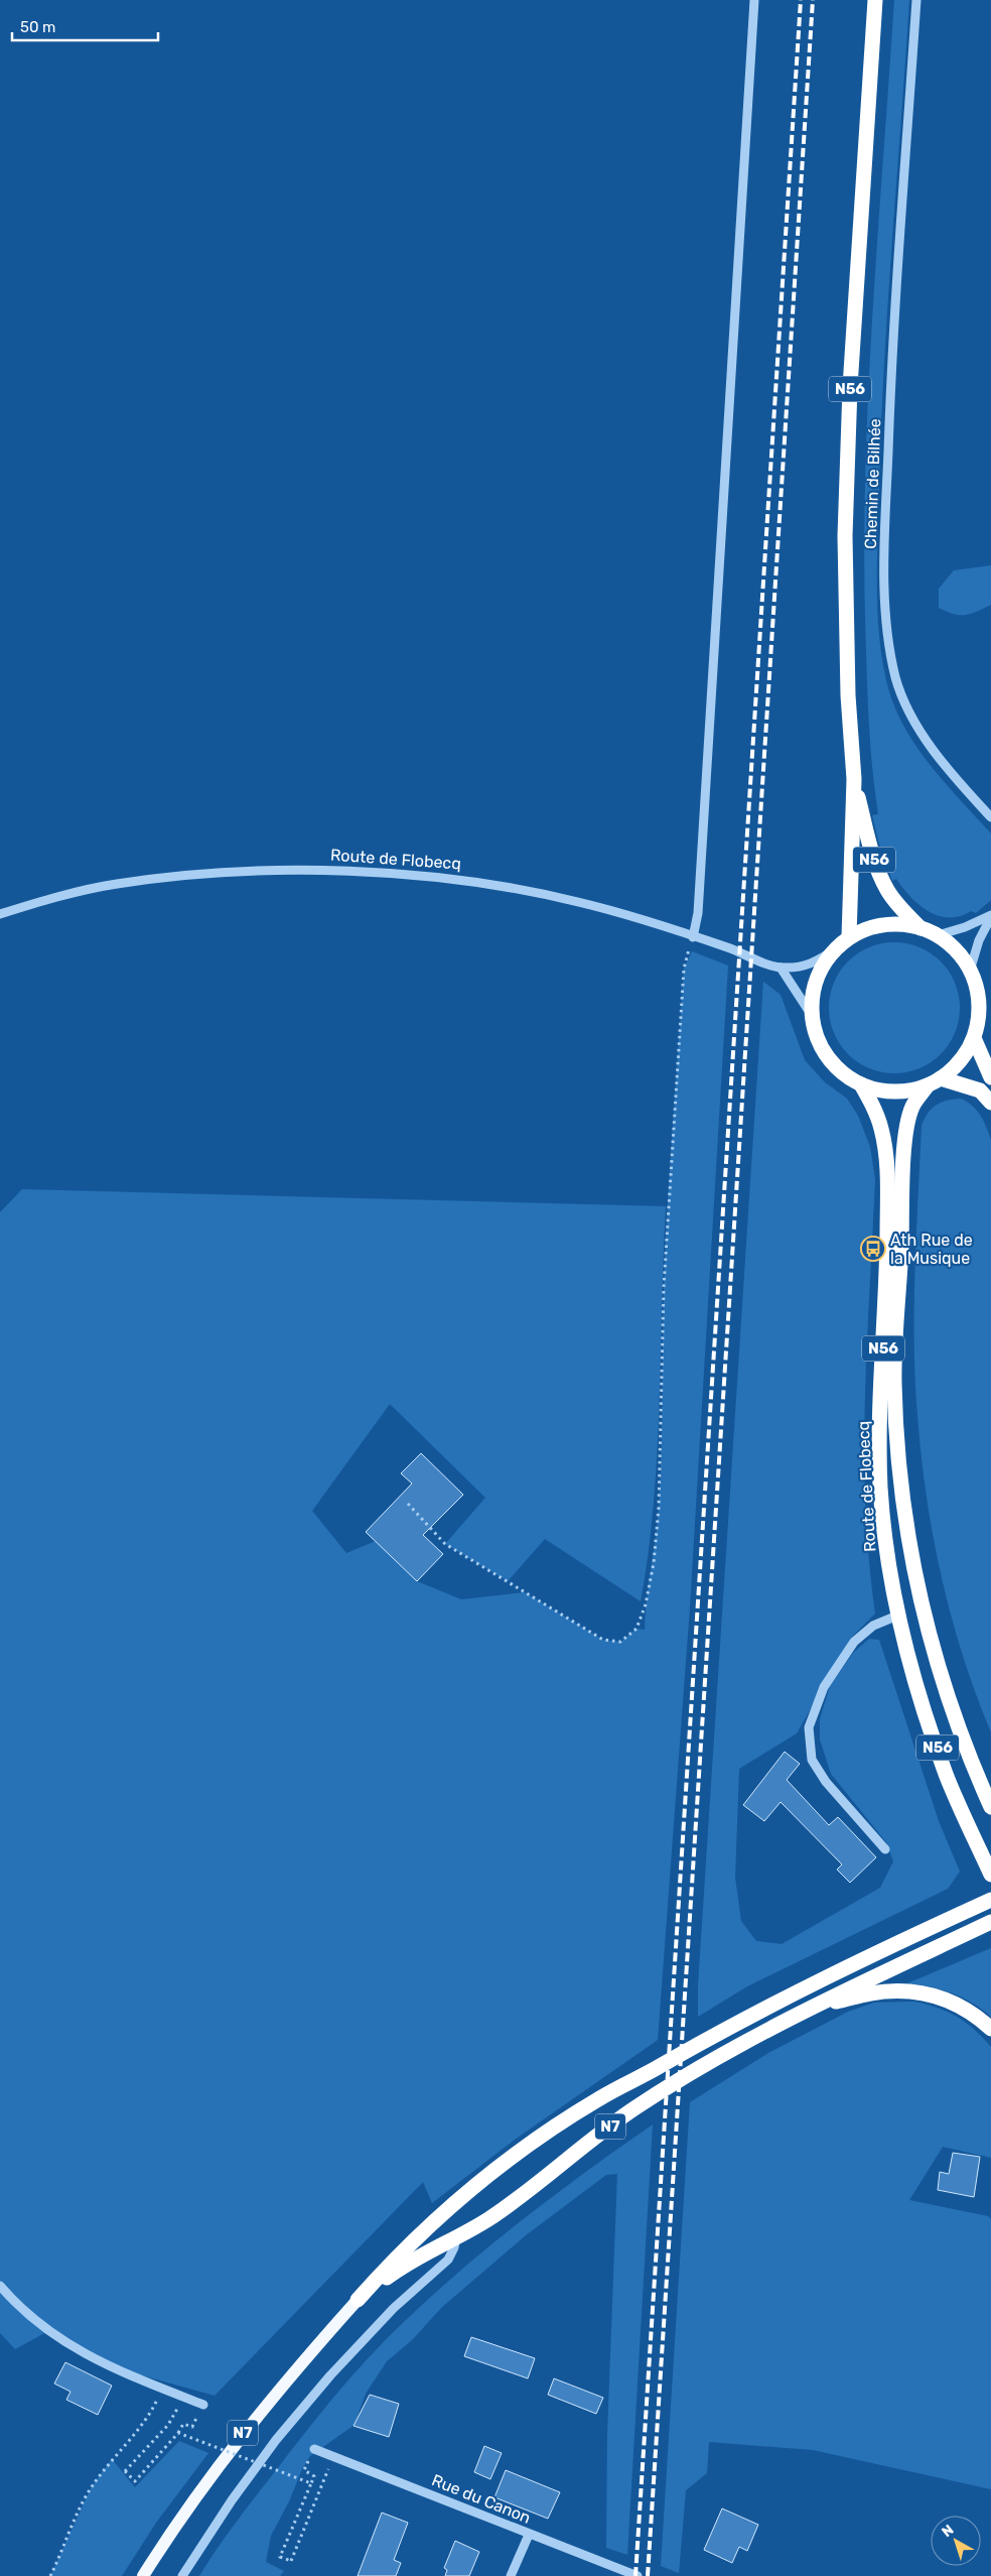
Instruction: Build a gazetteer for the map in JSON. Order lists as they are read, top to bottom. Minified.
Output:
{"streets":{"highway":["N56","Route de Flobecq","N7"],"street":["Chemin de Bilhée","Rue du Canon"]},"crossings":[["N56","Route de Flobecq"]],"places":{"bus stop":["Ath Rue de la Musique"]},"scale_bar":"50 m","north":"top left"}
